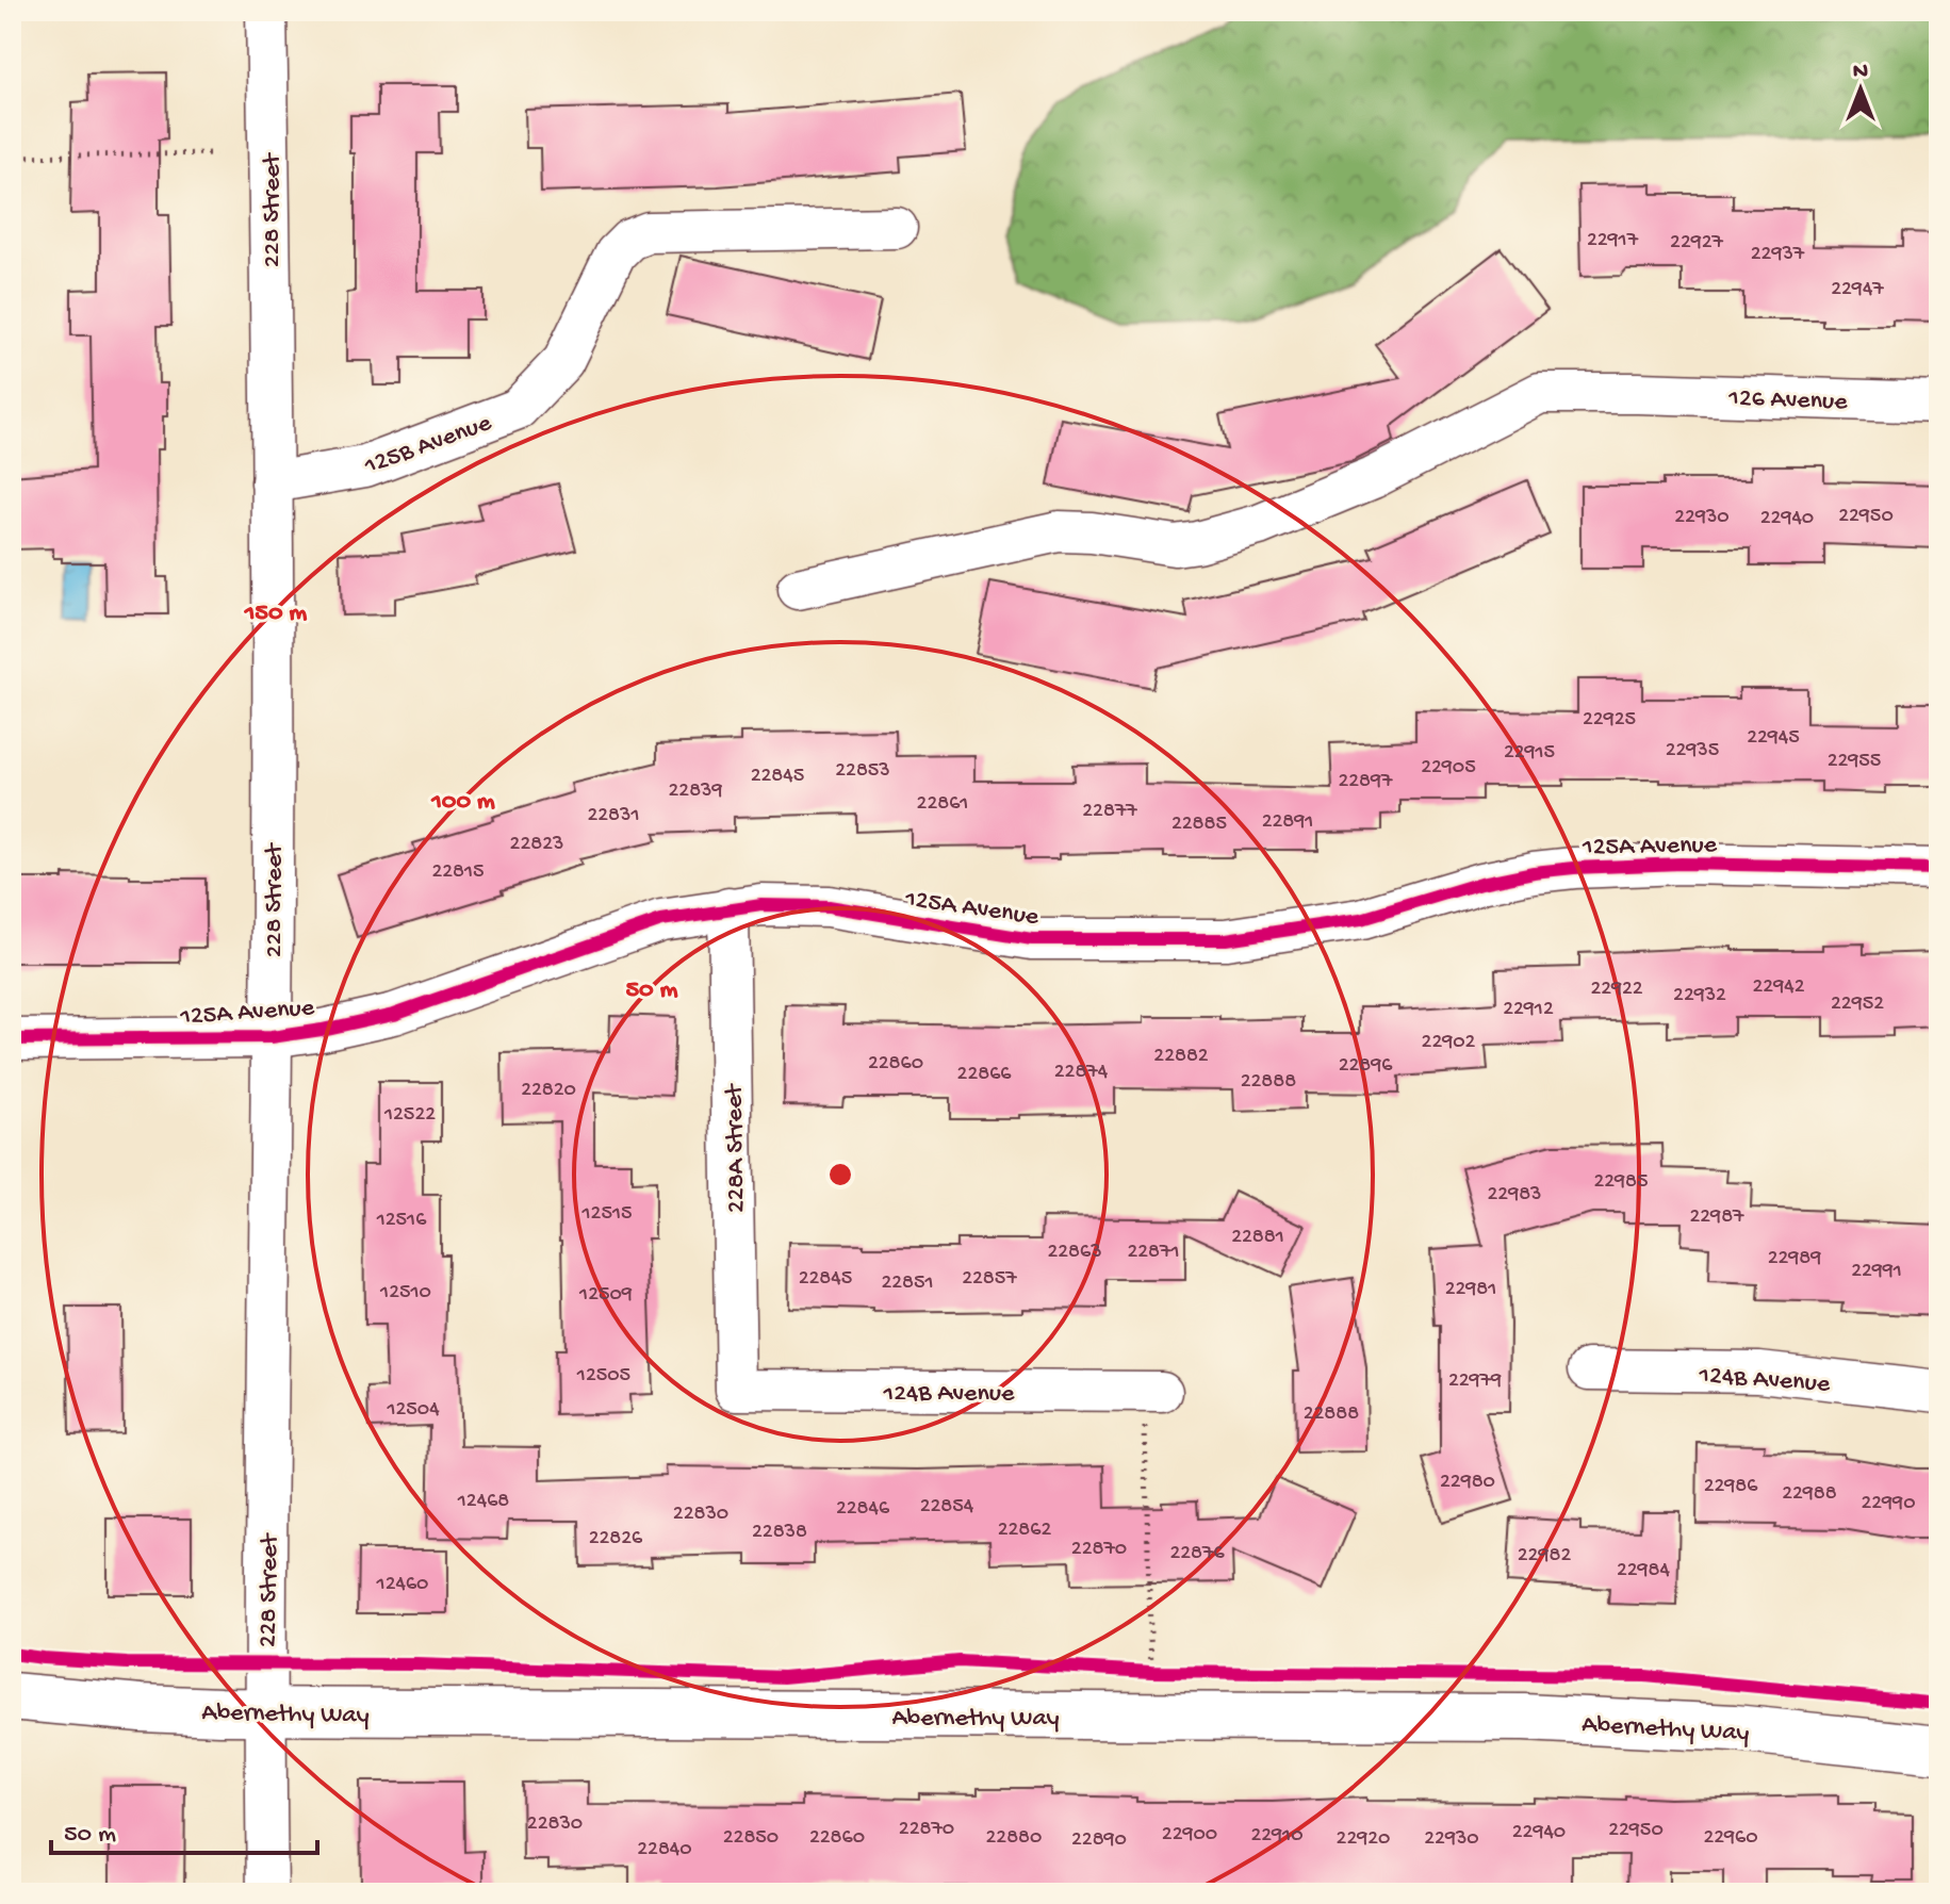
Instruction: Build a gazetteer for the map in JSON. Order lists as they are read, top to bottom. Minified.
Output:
{"streets":{"main road":["Abernethy Way"],"street":["228 Street","126 Avenue","125B Avenue","125A Avenue","228A Street","124B Avenue"]},"crossings":[["228 Street","125B Avenue"],["228 Street","125A Avenue"],["228 Street","Abernethy Way"],["125A Avenue","228A Street"],["228A Street","124B Avenue"]],"house_numbers":["22917","22927","22937","22947","22950","22930","22940","22925","22945","22935","22915","22955","22905","22853","22845","22897","22839","22861","22877","22831","22891","22885","22823","22815","22942","22922","22932","22952","22912","22902","22882","22860","22896","22874","22866","22888","22820","12522","22985","22983","12515","22987","12516","22881","22863","22871","22989","22991","22845","22857","22851","22981","12510","12509","12505","22979","12504","22888","22980","22986","22988","12468","22990","22854","22846","22830","22862","22838","22826","22870","22876","22982","22984","12460","22830","22870","22950","22940","22900","22910","22850","22860","22880","22960","22920","22930","22890","22840"],"scale_bar":"50 m","north":"top","rings":["150 m","100 m","50 m"]}
